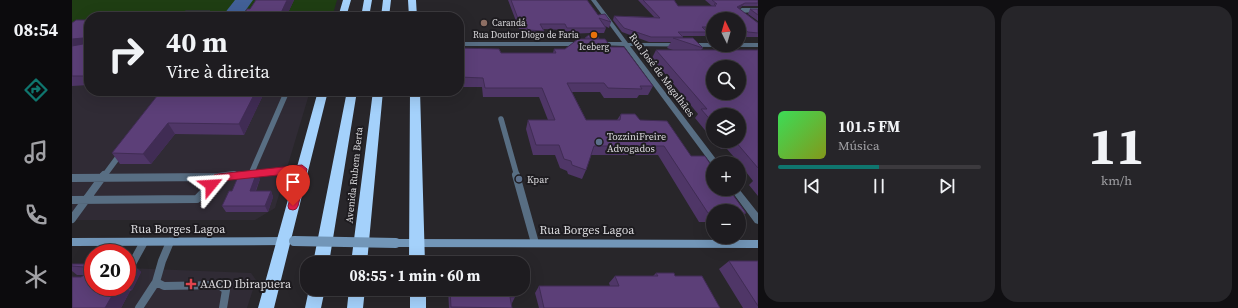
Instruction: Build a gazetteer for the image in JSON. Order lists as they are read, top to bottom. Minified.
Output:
{"streets":{"highway":["Avenida Rubem Berta"],"street":["Rua Doutor Diogo de Faria","Rua José de Magalhães","Rua Borges Lagoa"]},"crossings":[["Rua Doutor Diogo de Faria","Rua José de Magalhães"]],"places":{"other":["Carandá","Iceberg","TozziniFreire Advogados","Kpar"],"health":["AACD Ibirapuera"]},"north":"top","page":{"tabs":"08:54","tile":["11","km/h"],"map_buttons":["+","−"],"turn":["40 m","Vire à direita"],"song":["101.5 FM","Música"],"limit":"20","trip":"08:55 · 1 min · 60 m"}}
